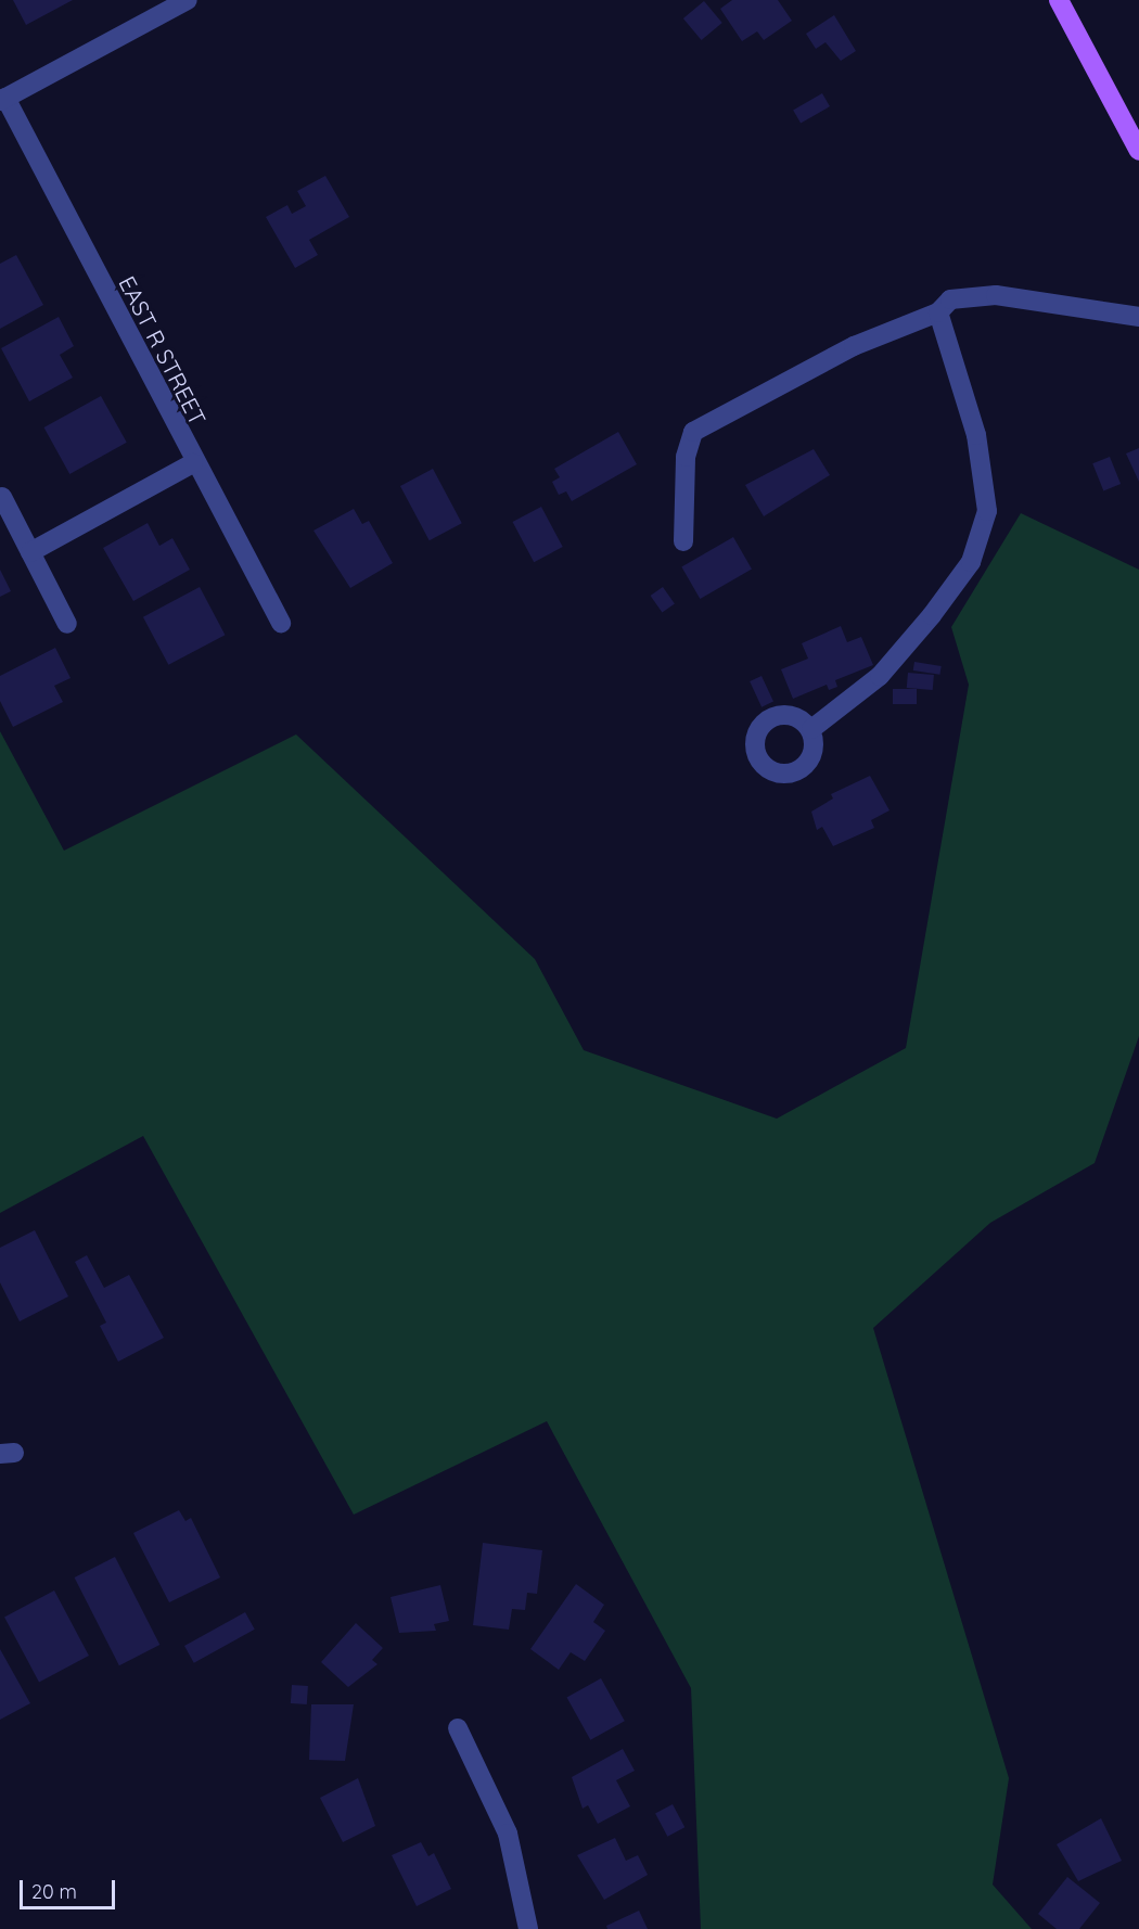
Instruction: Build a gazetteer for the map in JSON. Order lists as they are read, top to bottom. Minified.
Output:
{"streets":{"street":["EAST R STREET"]},"scale_bar":"20 m"}
